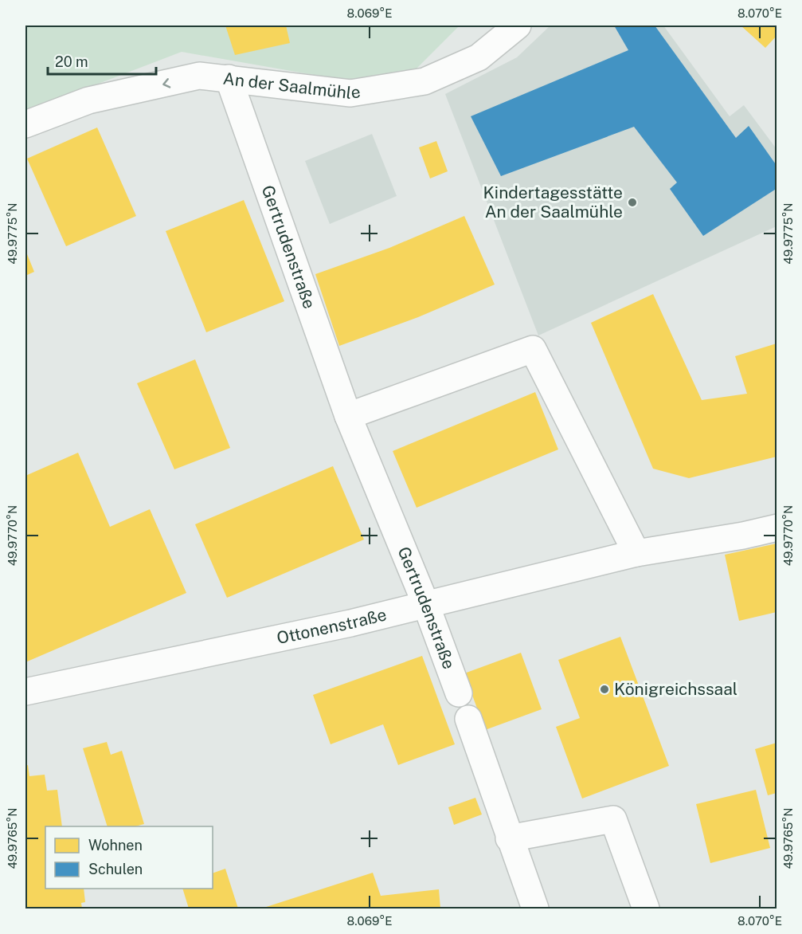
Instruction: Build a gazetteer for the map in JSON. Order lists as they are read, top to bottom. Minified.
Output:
{"streets":{"street":["An der Saalmühle","Gertrudenstraße","Ottonenstraße"]},"crossings":[["An der Saalmühle","Gertrudenstraße"],["Gertrudenstraße","Ottonenstraße"]],"one_way":["An der Saalmühle"],"places":["Kindertagesstätte An der Saalmühle","Königreichssaal"],"legend":["Wohnen","Schulen"],"scale_bar":"20 m","coordinates":["8.069°E","8.070°E","49.9775°N","49.9770°N","49.9765°N"]}
